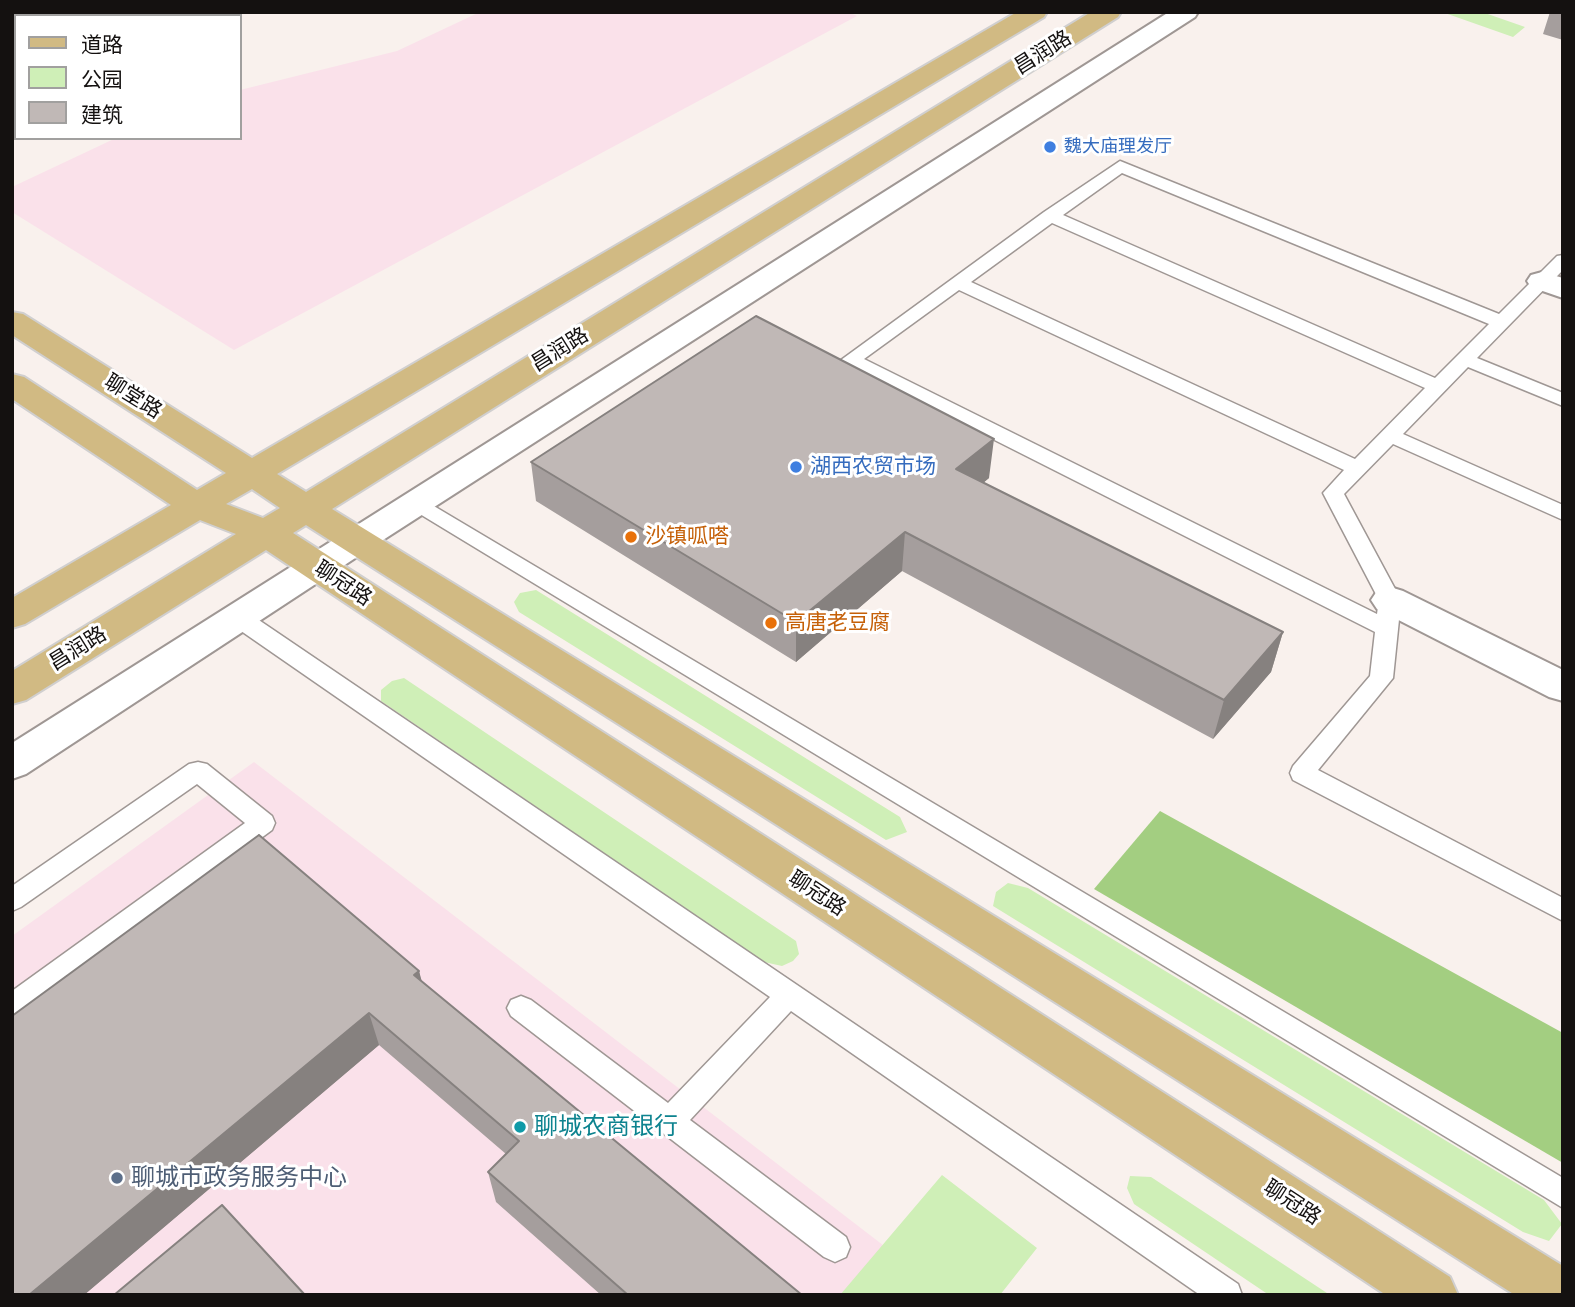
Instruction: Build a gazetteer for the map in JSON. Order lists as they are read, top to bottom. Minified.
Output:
{"streets":{"main road":["昌润路","聊堂路","聊冠路"]},"crossings":[["昌润路","聊堂路"],["昌润路","聊冠路"]],"places":["魏大庙理发厅","湖西农贸市场","沙镇呱嗒","高唐老豆腐","聊城农商银行","聊城市政务服务中心"],"legend":["道路","公园","建筑"]}
